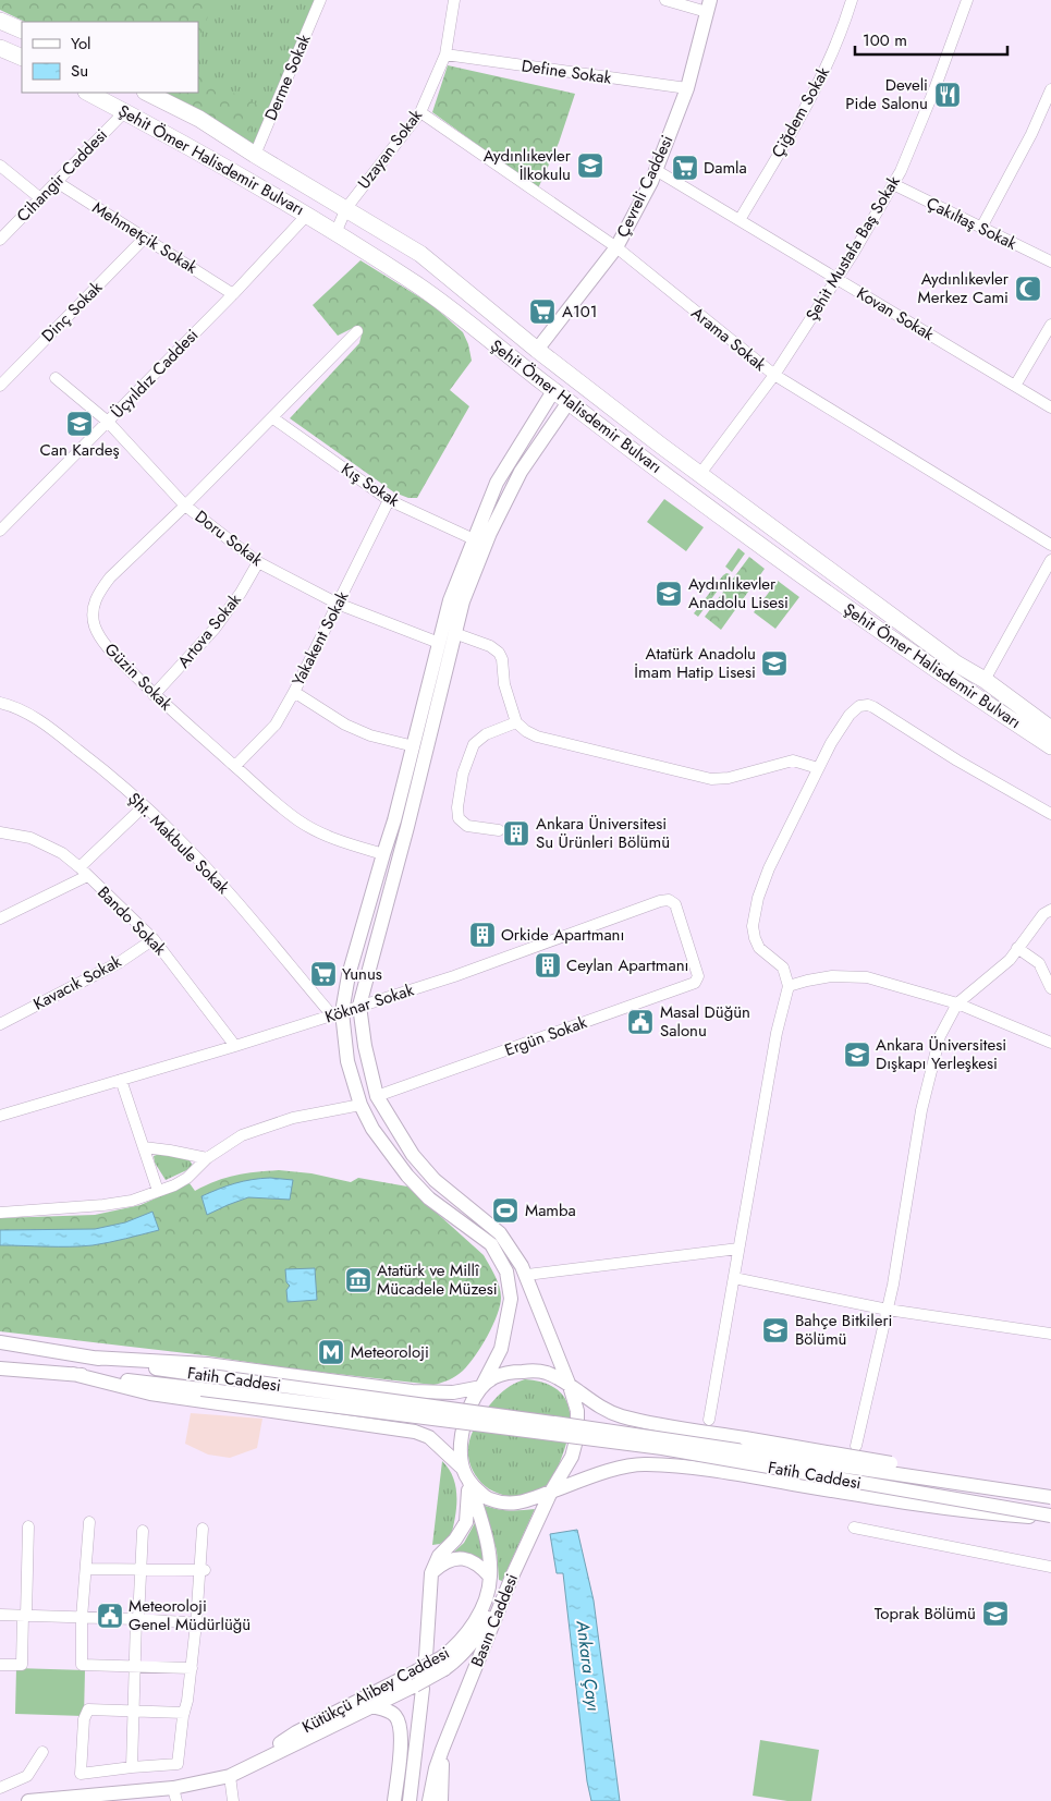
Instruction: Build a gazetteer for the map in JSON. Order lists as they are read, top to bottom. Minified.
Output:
{"streets":{"highway":["Şehit Ömer Halisdemir Bulvarı"],"main road":["Çevreli Caddesi","Fatih Caddesi","Basın Caddesi","Kütükçü Alibey Caddesi"],"street":["Define Sokak","Derme Sokak","Çiğdem Sokak","Uzayan Sokak","Cihangir Caddesi","Çakıltaş Sokak","Mehmetçik Sokak","Şehit Mustafa Baş Sokak","Dinç Sokak","Kovan Sokak","Arama Sokak","Üçyıldız Caddesi","Kış Sokak","Doru Sokak","Artova Sokak","Yakakent Sokak","Güzin Sokak","Şht. Makbule Sokak","Bando Sokak","Kavacık Sokak","Köknar Sokak","Ergün Sokak"]},"crossings":[["Define Sokak","Uzayan Sokak"],["Define Sokak","Çevreli Caddesi"],["Derme Sokak","Şehit Ömer Halisdemir Bulvarı"],["Çiğdem Sokak","Kovan Sokak"],["Uzayan Sokak","Şehit Ömer Halisdemir Bulvarı"],["Uzayan Sokak","Arama Sokak"],["Şehit Ömer Halisdemir Bulvarı","Cihangir Caddesi"],["Şehit Ömer Halisdemir Bulvarı","Çevreli Caddesi"],["Şehit Ömer Halisdemir Bulvarı","Şehit Mustafa Baş Sokak"],["Şehit Ömer Halisdemir Bulvarı","Üçyıldız Caddesi"],["Cihangir Caddesi","Mehmetçik Sokak"],["Çevreli Caddesi","Kovan Sokak"],["Çevreli Caddesi","Arama Sokak"],["Çakıltaş Sokak","Şehit Mustafa Baş Sokak"],["Mehmetçik Sokak","Dinç Sokak"],["Mehmetçik Sokak","Üçyıldız Caddesi"],["Şehit Mustafa Baş Sokak","Kovan Sokak"],["Şehit Mustafa Baş Sokak","Arama Sokak"],["Üçyıldız Caddesi","Doru Sokak"],["Kış Sokak","Yakakent Sokak"],["Kış Sokak","Güzin Sokak"],["Doru Sokak","Artova Sokak"],["Doru Sokak","Yakakent Sokak"],["Doru Sokak","Güzin Sokak"],["Artova Sokak","Güzin Sokak"],["Yakakent Sokak","Güzin Sokak"],["Şht. Makbule Sokak","Köknar Sokak"],["Bando Sokak","Kavacık Sokak"],["Bando Sokak","Köknar Sokak"],["Köknar Sokak","Ergün Sokak"],["Basın Caddesi","Kütükçü Alibey Caddesi"]],"water":["Ankara Çayı"],"places":{"restaurant":["Develi Pide Salonu"],"school or university":["Aydınlıkevler İlkokulu","Can Kardeş","Aydınlıkevler Anadolu Lisesi","Atatürk Anadolu İmam Hatip Lisesi","Ankara Üniversitesi Dışkapı Yerleşkesi","Bahçe Bitkileri Bölümü","Toprak Bölümü"],"supermarket":["Damla","A101","Yunus"],"mosque":["Aydınlıkevler Merkez Cami"],"building":["Ankara Üniversitesi Su Ürünleri Bölümü","Orkide Apartmanı","Ceylan Apartmanı"],"public building":["Masal Düğün Salonu","Meteoroloji Genel Müdürlüğü"],"sports":["Mamba"],"museum":["Atatürk ve Millî Mücadele Müzesi"],"metro station":["Meteoroloji"]},"legend":["Yol","Su"],"scale_bar":"100 m"}
